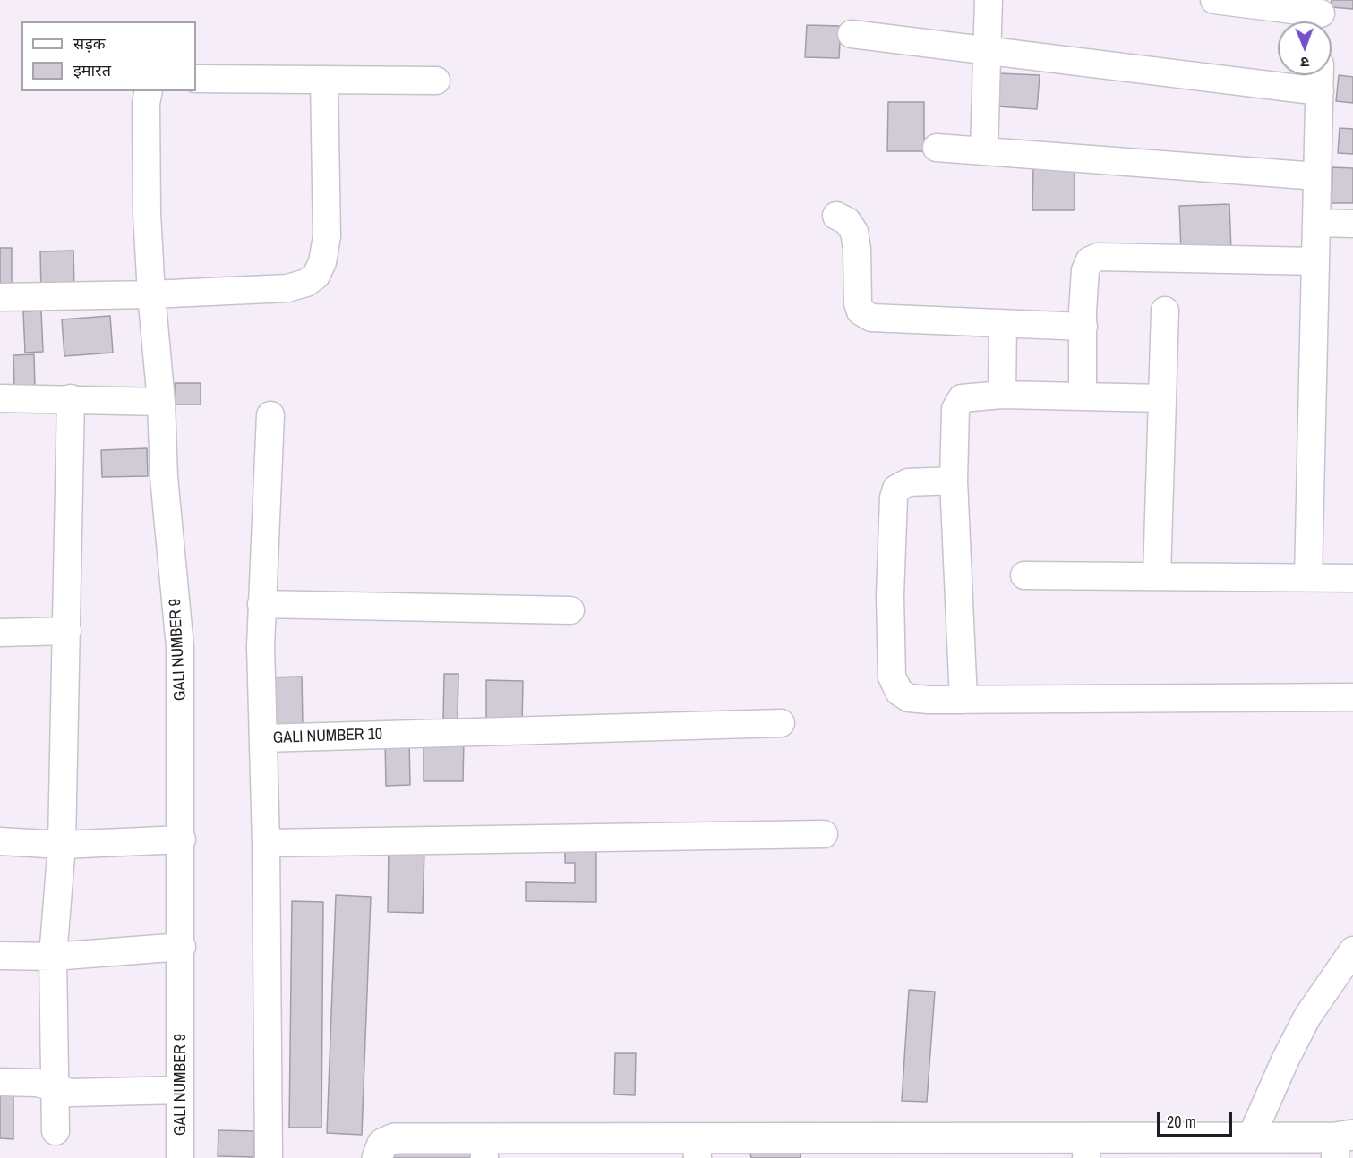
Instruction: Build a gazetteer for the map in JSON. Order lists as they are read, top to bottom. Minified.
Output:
{"streets":{"street":["GALI NUMBER 9","GALI NUMBER 10"]},"legend":["सड़क","इमारत"],"scale_bar":"20 m","north":"bottom"}
